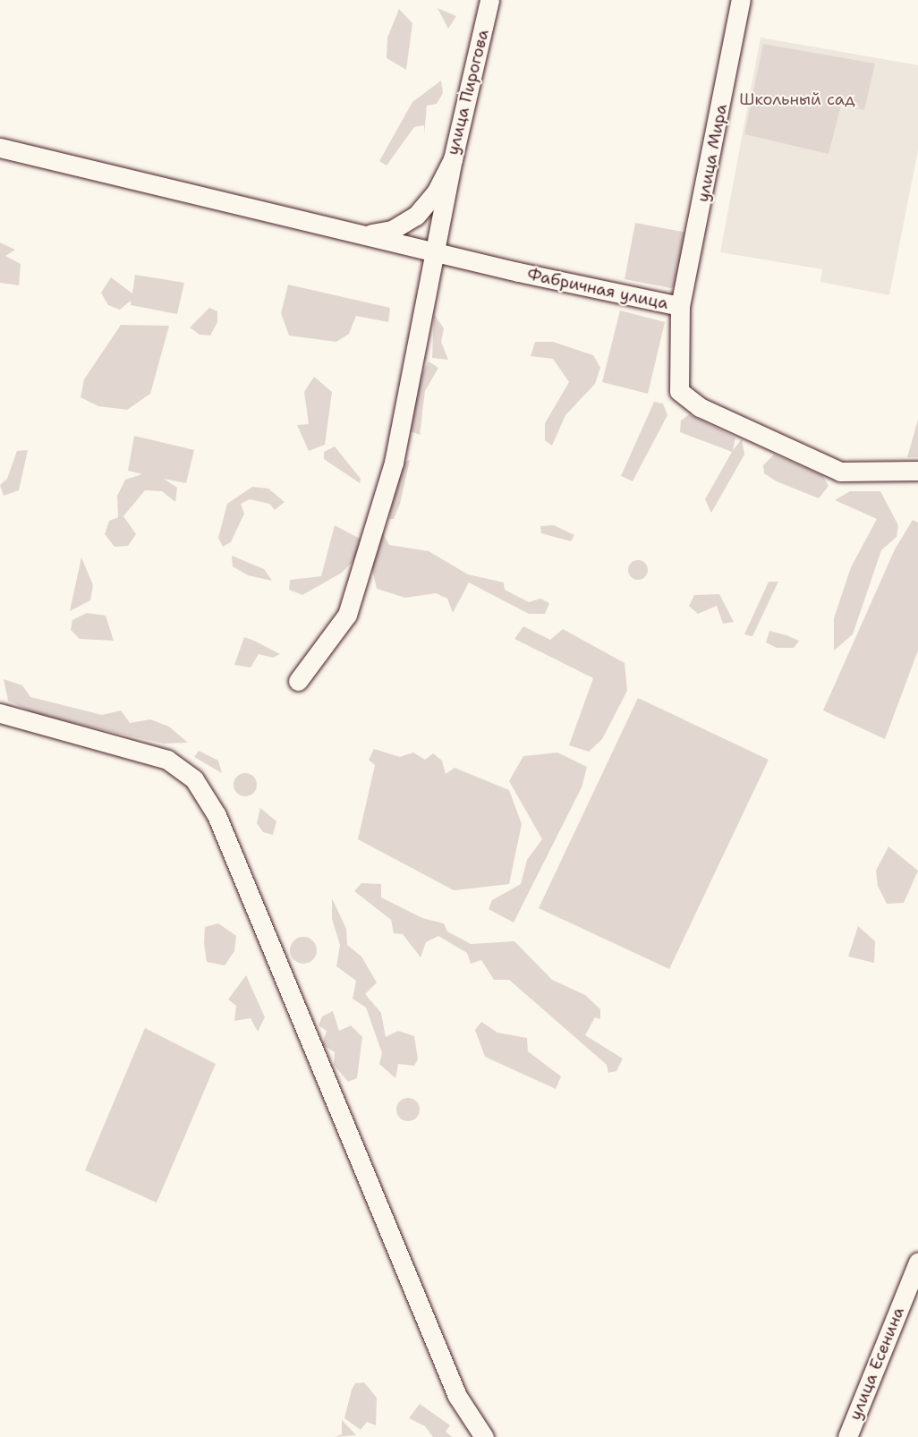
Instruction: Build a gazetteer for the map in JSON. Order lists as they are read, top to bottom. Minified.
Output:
{"streets":{"street":["улица Пирогова","улица Мира","Фабричная улица","улица Есенина"]},"crossings":[["улица Пирогова","Фабричная улица"],["улица Мира","Фабричная улица"]],"parks":["Школьный сад"]}
